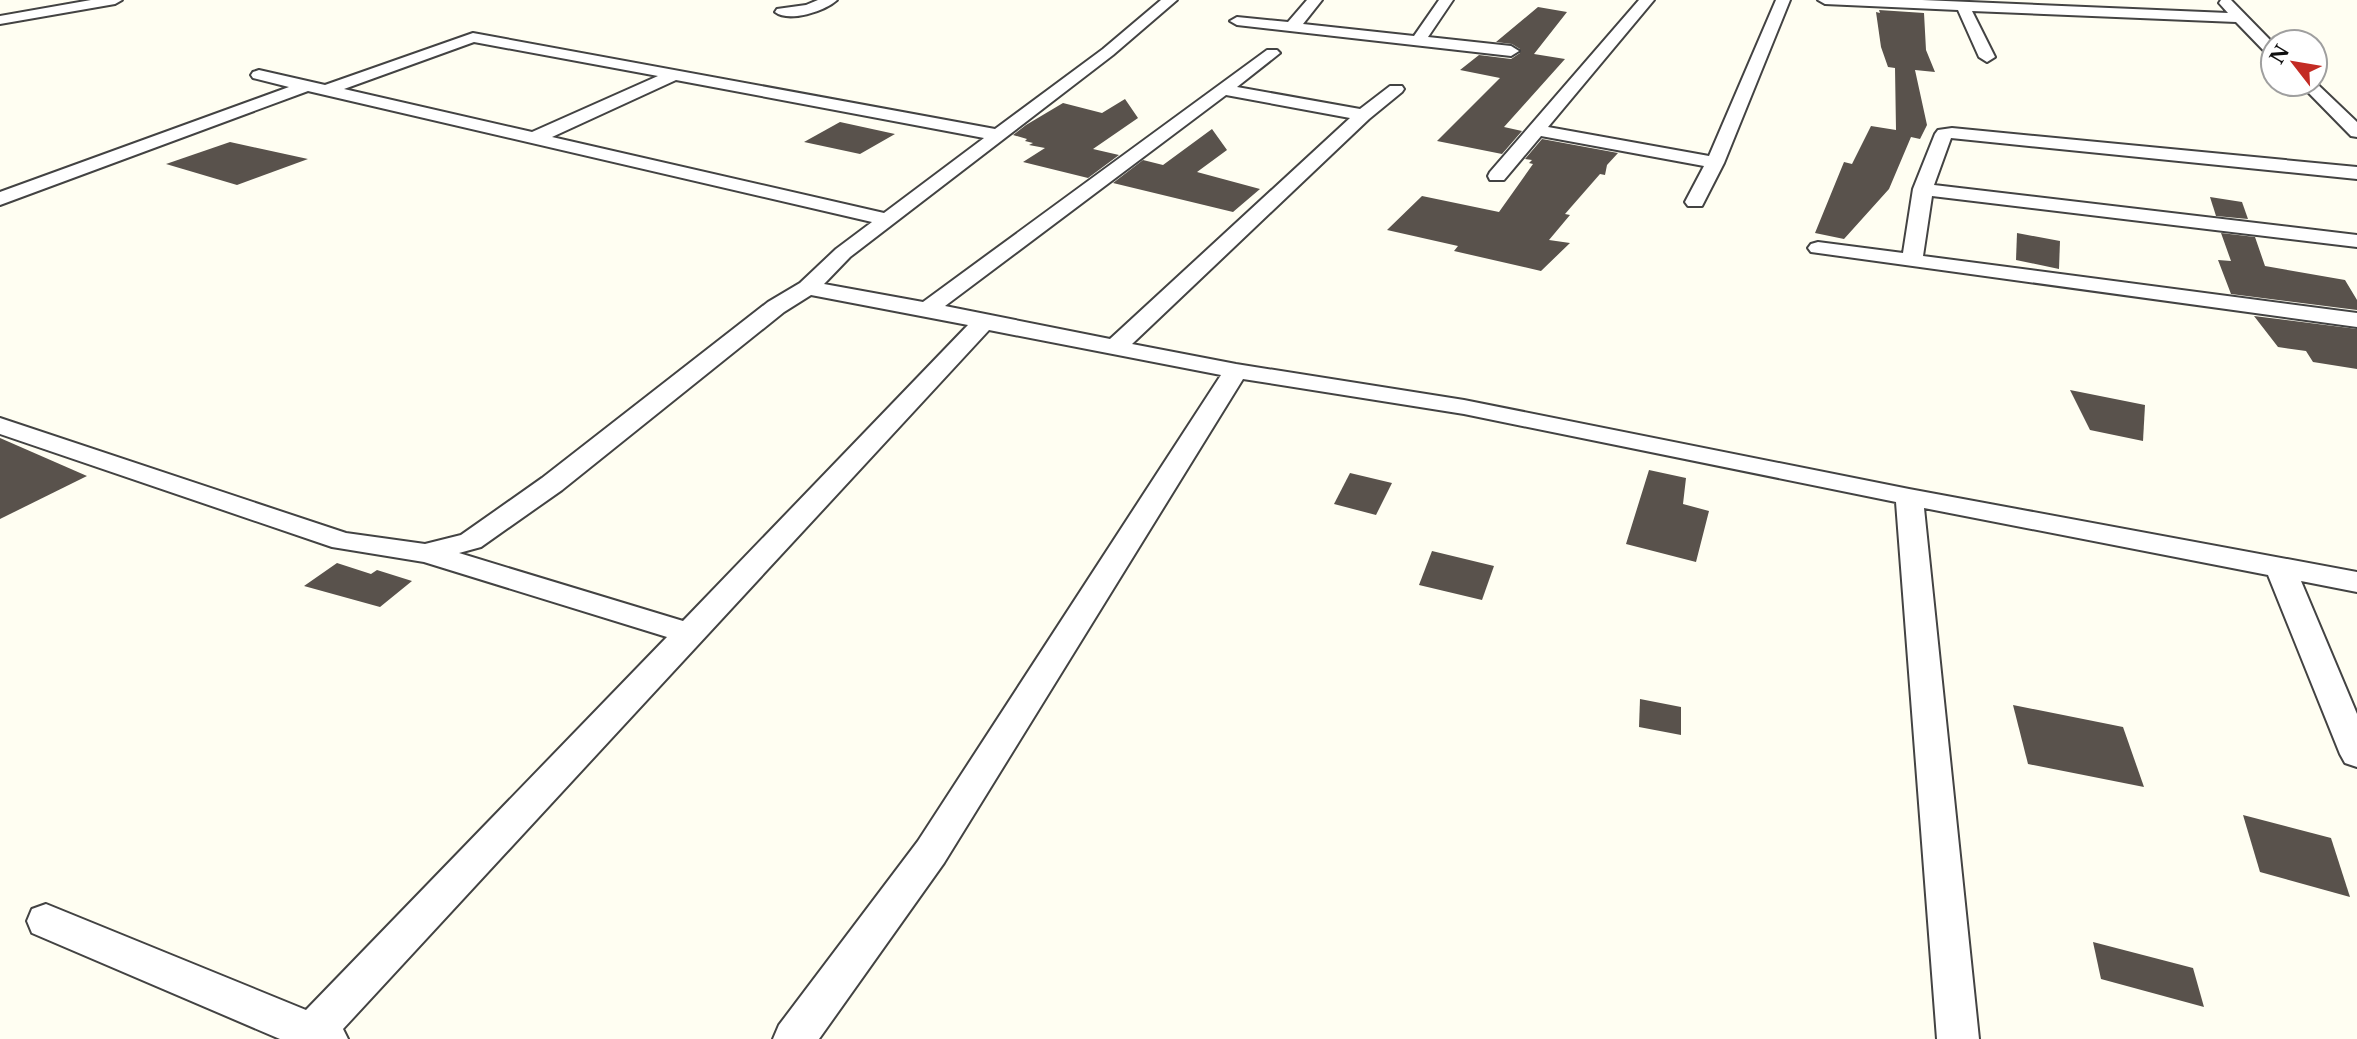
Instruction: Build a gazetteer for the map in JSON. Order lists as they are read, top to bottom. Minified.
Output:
{"north":"top left"}
